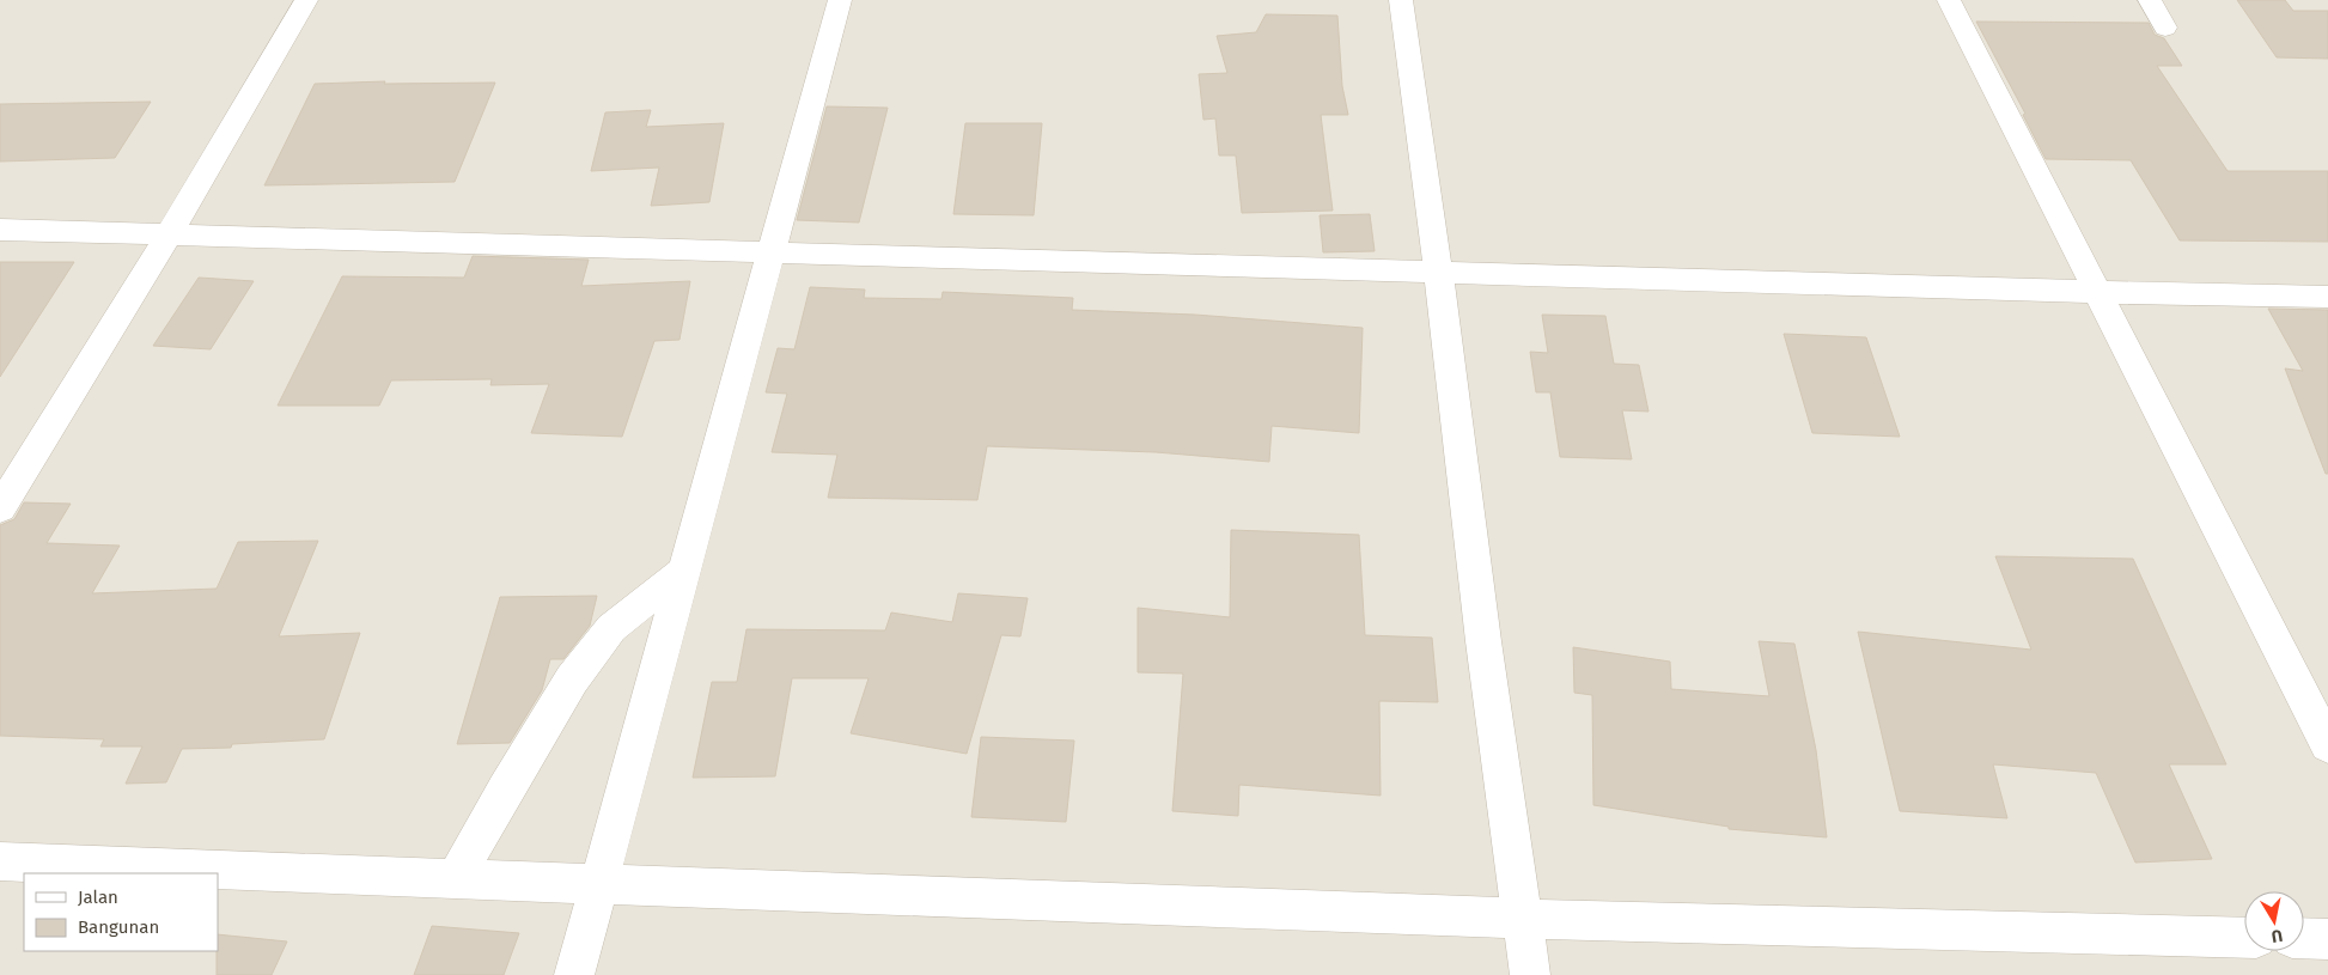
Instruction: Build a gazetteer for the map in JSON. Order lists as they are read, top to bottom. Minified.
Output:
{"legend":["Jalan","Bangunan"],"north":"bottom"}
